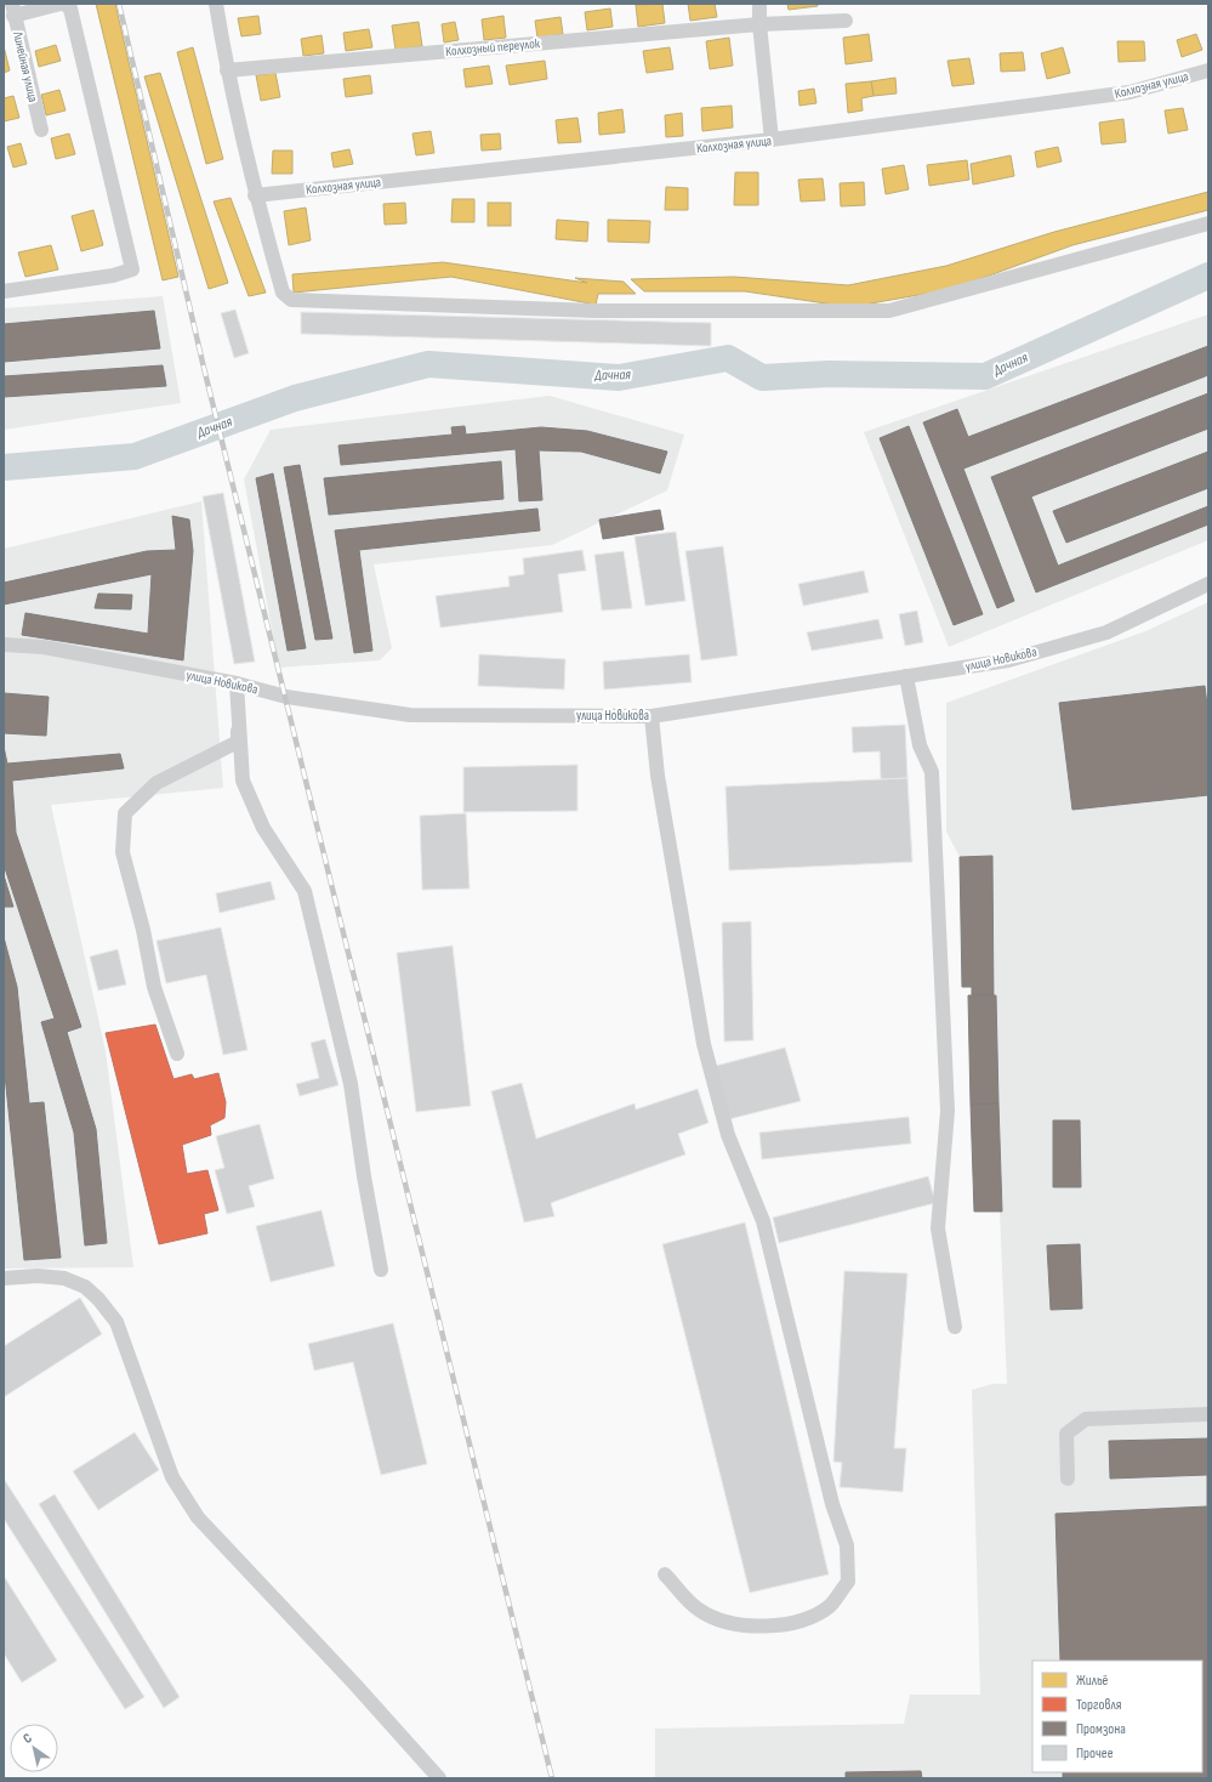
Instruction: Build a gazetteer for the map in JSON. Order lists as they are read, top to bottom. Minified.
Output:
{"streets":{"street":["Колхозный переулок","Линейная улица","Колхозная улица","улица Новикова"]},"water":["Дачная"],"legend":["Жильё","Торговля","Промзона","Прочее"],"north":"top left"}
